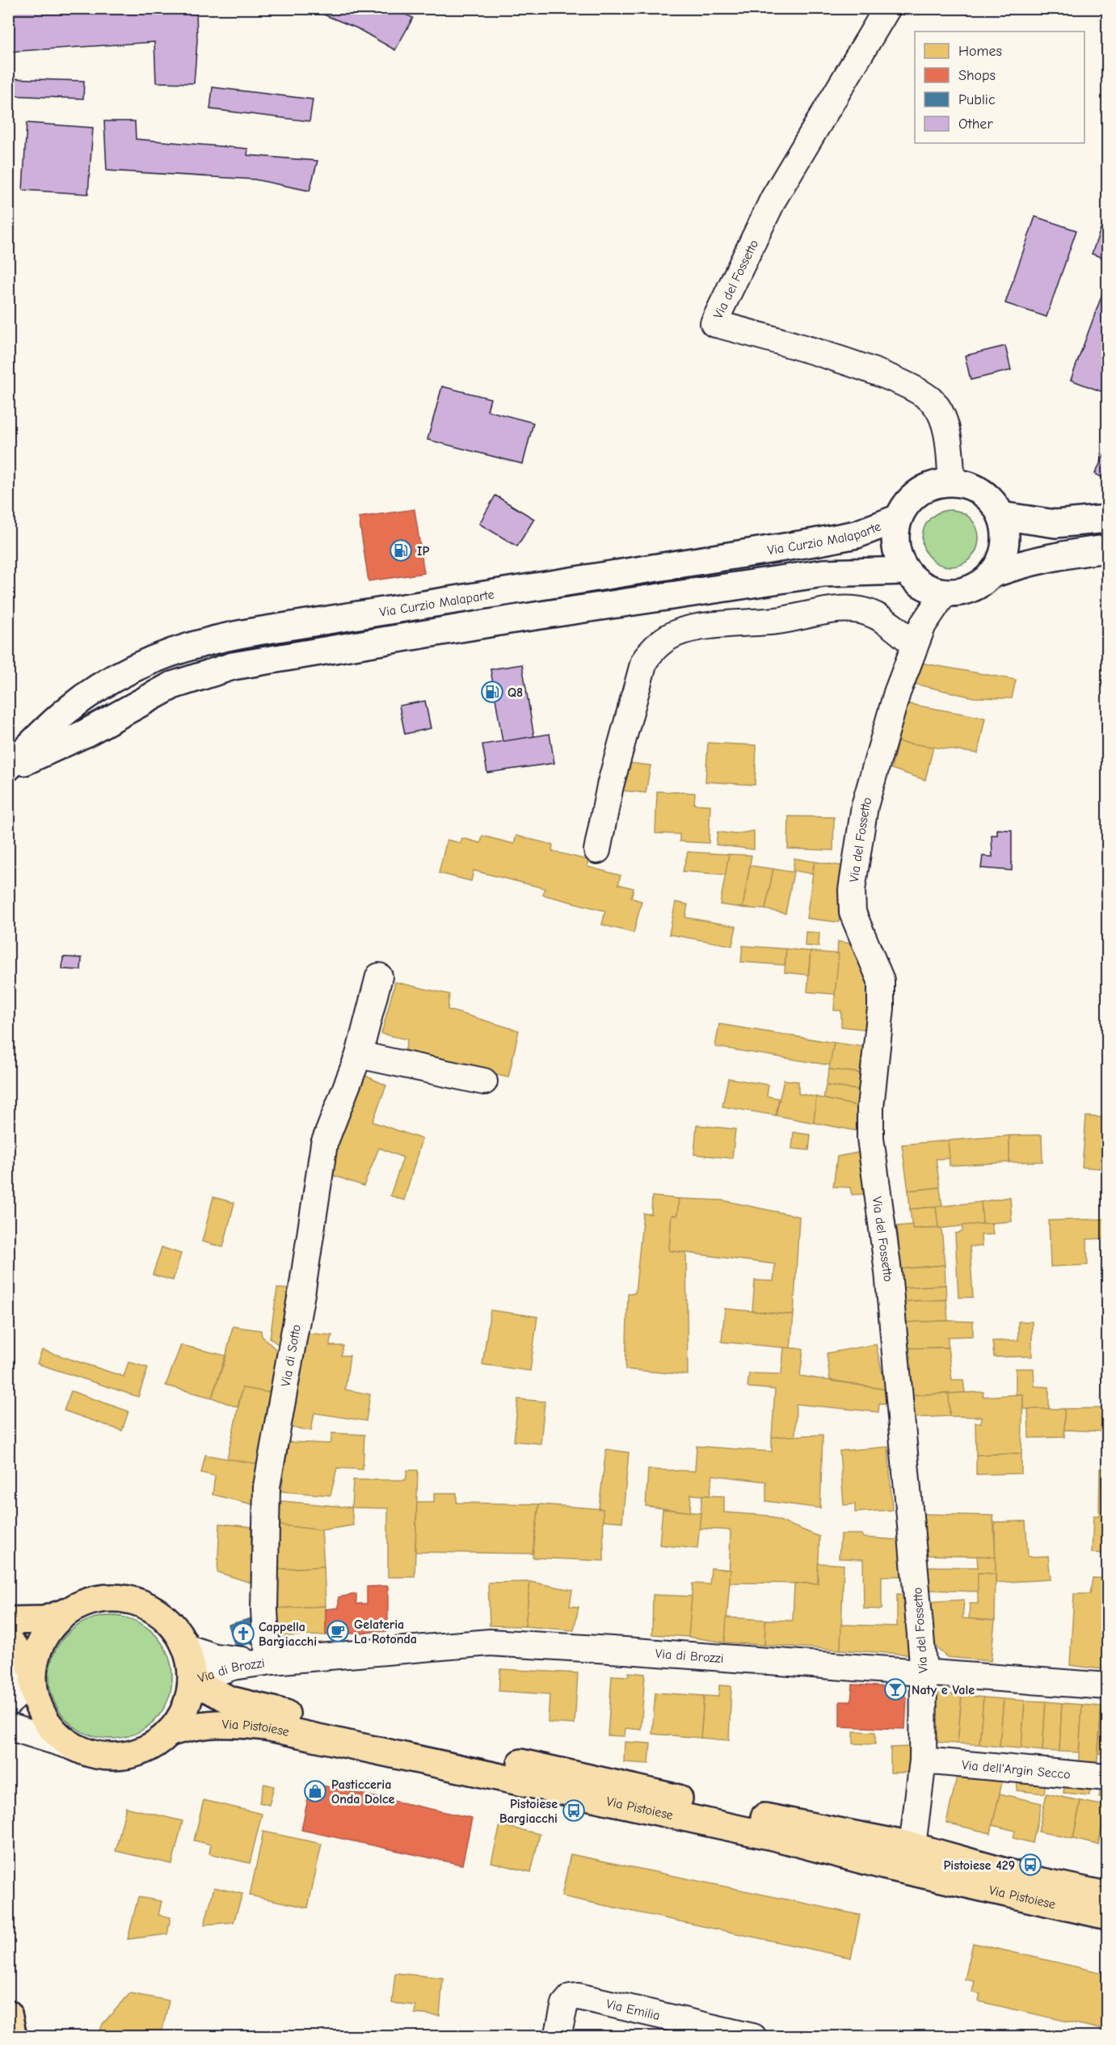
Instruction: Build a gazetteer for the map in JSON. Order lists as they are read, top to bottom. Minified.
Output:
{"streets":{"main road":["Via Pistoiese"],"street":["Via del Fossetto","Via Curzio Malaparte","Via di Sotto","Via di Brozzi","Via dell'Argin Secco","Via Emilia"]},"crossings":[["Via del Fossetto","Via Curzio Malaparte"],["Via del Fossetto","Via di Brozzi"],["Via del Fossetto","Via Pistoiese"],["Via del Fossetto","Via dell'Argin Secco"],["Via di Sotto","Via di Brozzi"],["Via di Brozzi","Via Pistoiese"]],"places":{"fuel station":["IP","Q8"],"cafe":["Gelateria La Rotonda"],"church":["Cappella Bargiacchi"],"bar":["Naty e Vale"],"shop":["Pasticceria Onda Dolce"],"bus stop":["Pistoiese Bargiacchi","Pistoiese 429"]},"legend":["Homes","Shops","Public","Other"]}
